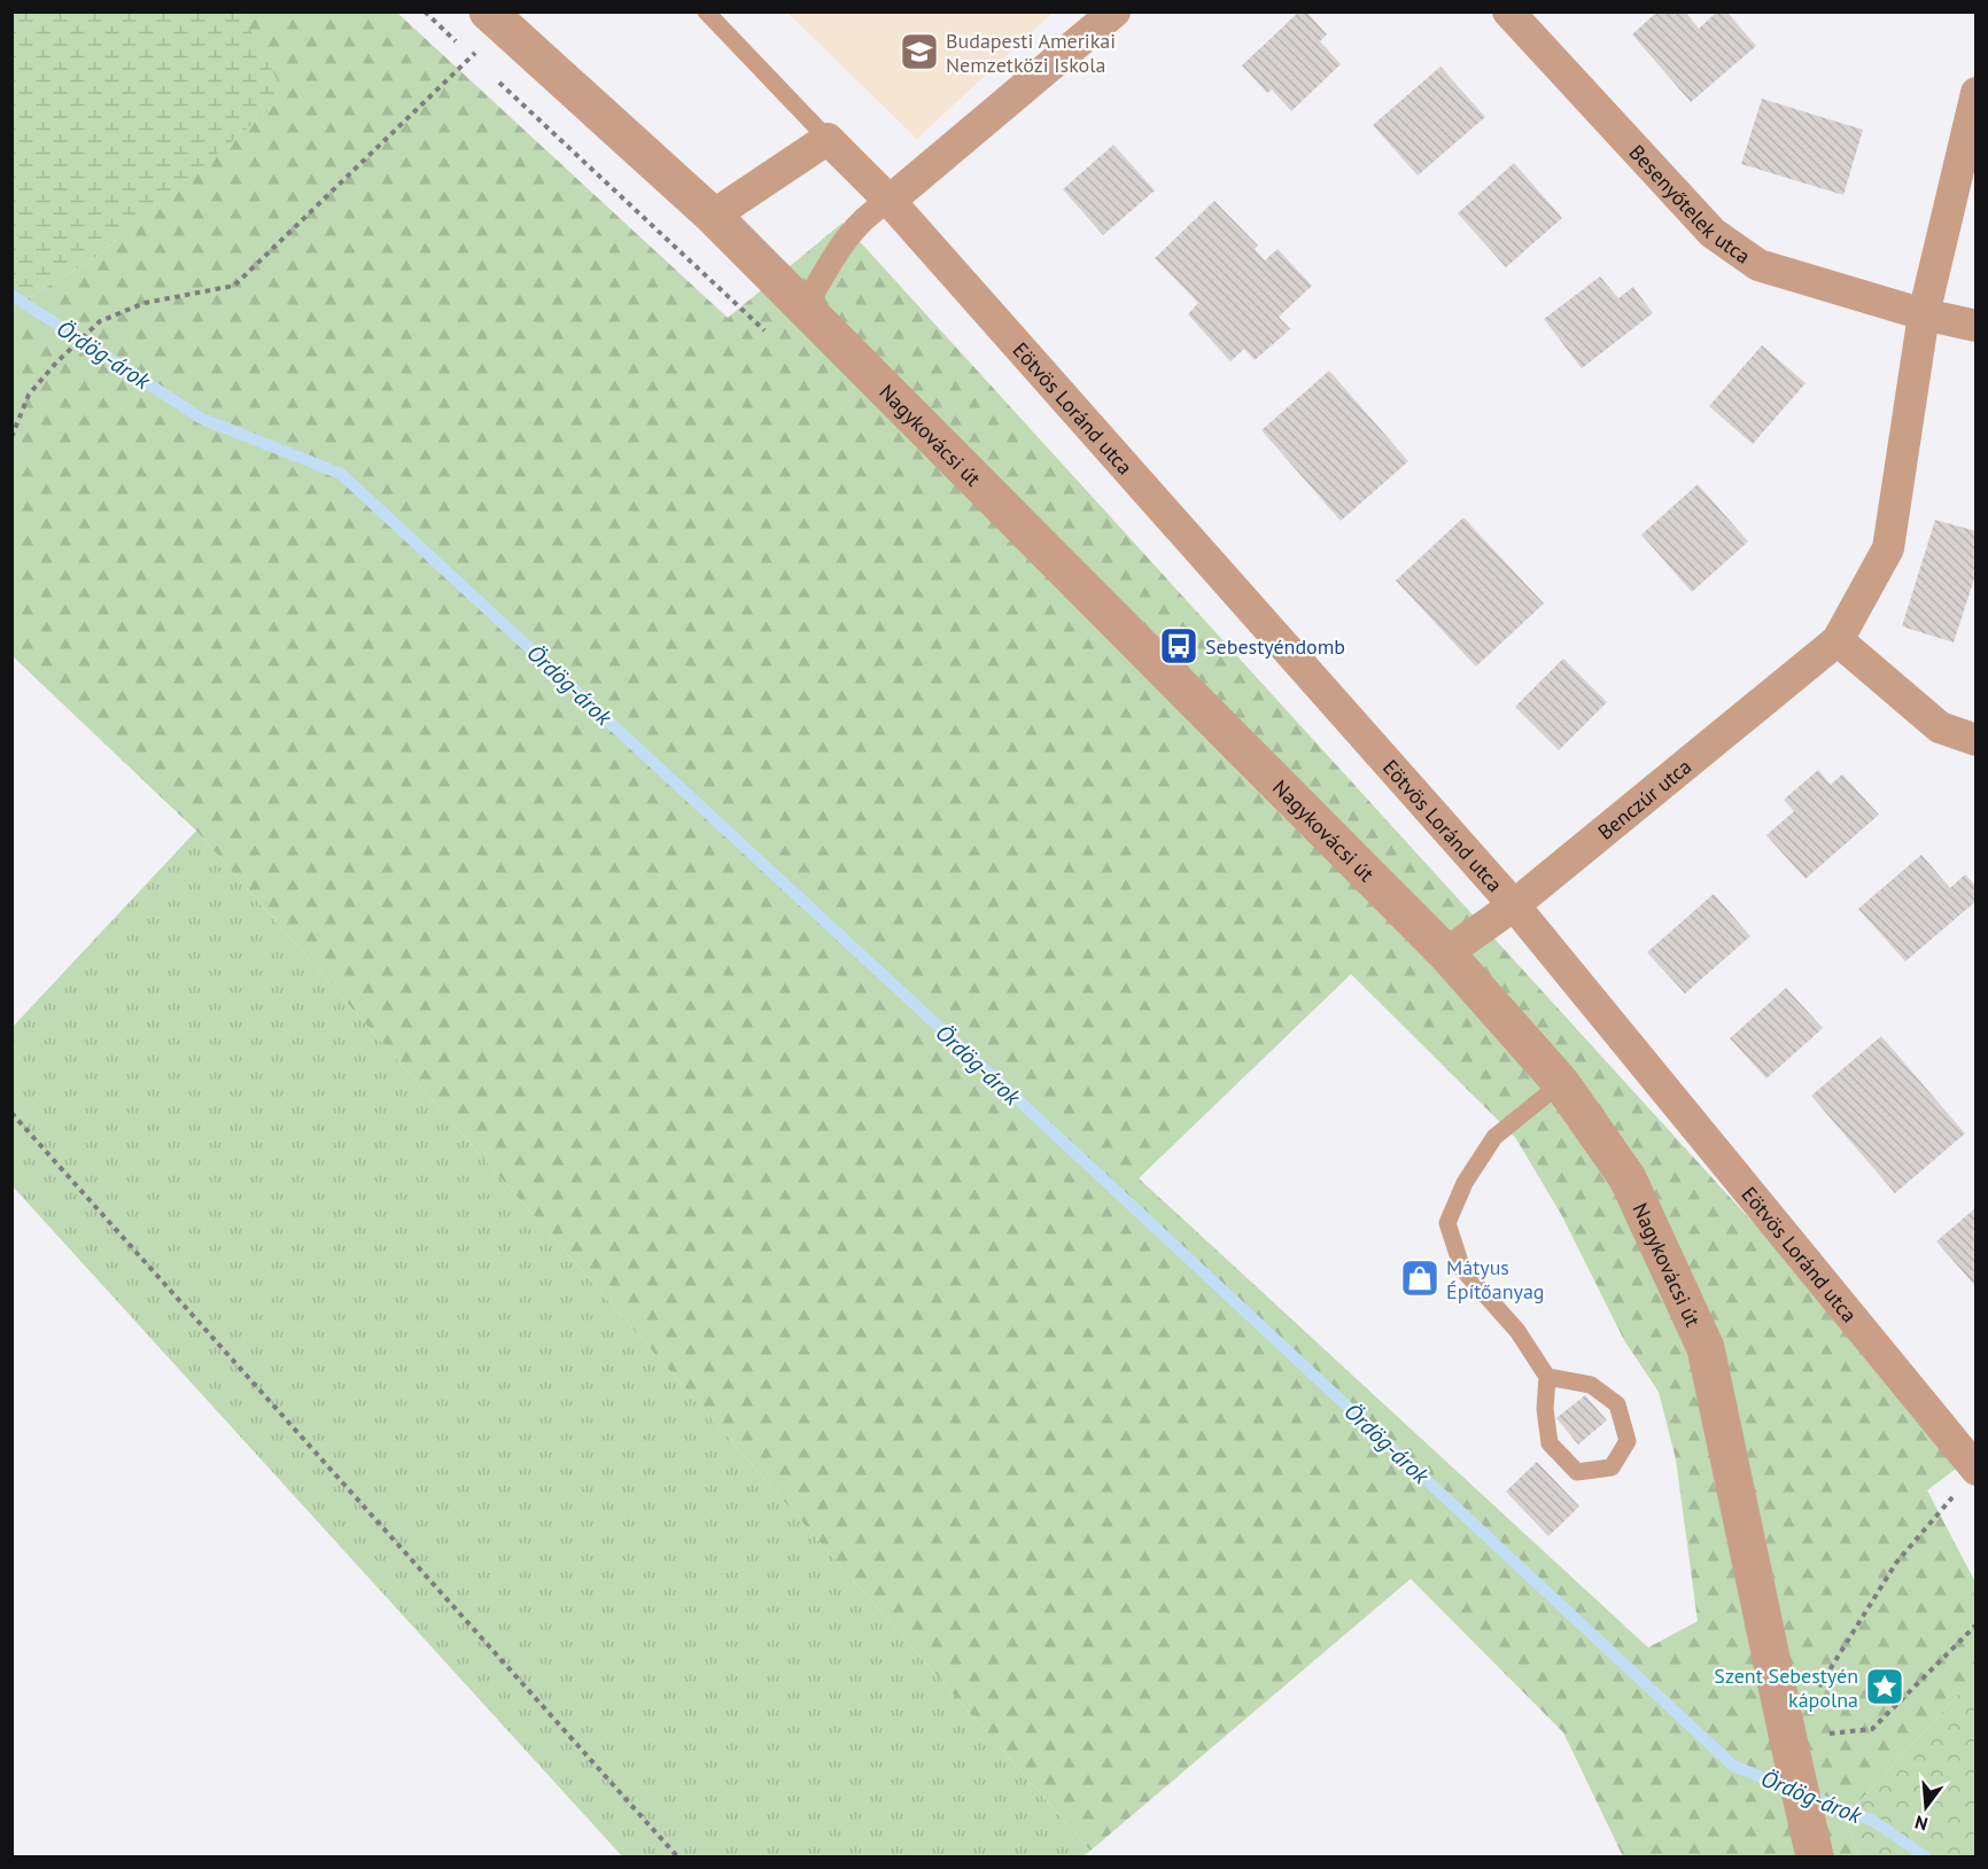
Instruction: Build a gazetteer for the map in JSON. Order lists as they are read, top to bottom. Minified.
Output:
{"streets":{"street":["Besenyőtelek utca","Eötvös Loránd utca","Nagykovácsi út","Benczúr utca"]},"crossings":[["Eötvös Loránd utca","Benczúr utca"],["Nagykovácsi út","Benczúr utca"]],"water":["Ördög-árok"],"places":{"school or university":["Budapesti Amerikai Nemzetközi Iskola"],"bus stop":["Sebestyéndomb"],"shop":["Mátyus Építőanyag"],"place":["Szent Sebestyén kápolna"]},"north":"bottom"}
